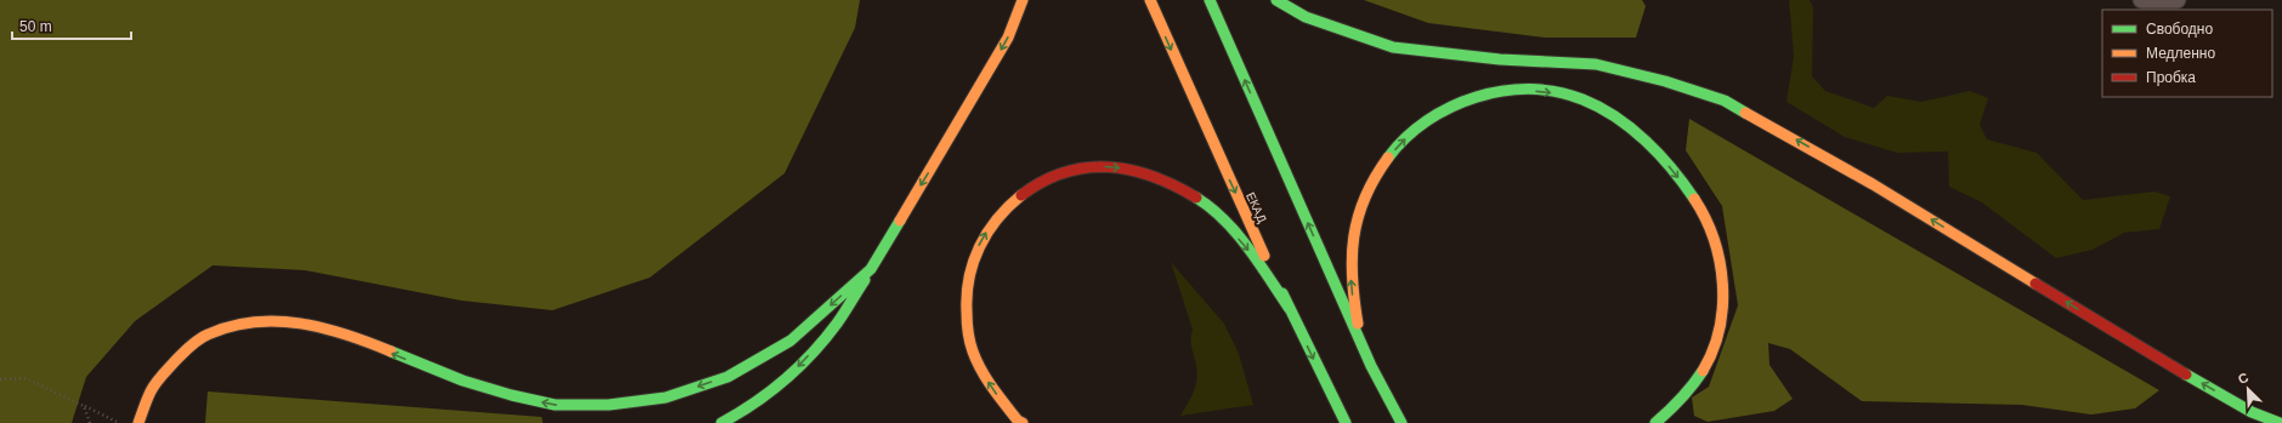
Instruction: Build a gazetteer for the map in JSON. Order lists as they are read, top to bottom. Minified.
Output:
{"streets":{"main road":["ЕКАД"]},"legend":["Свободно","Медленно","Пробка"],"scale_bar":"50 m","north":"top left"}
